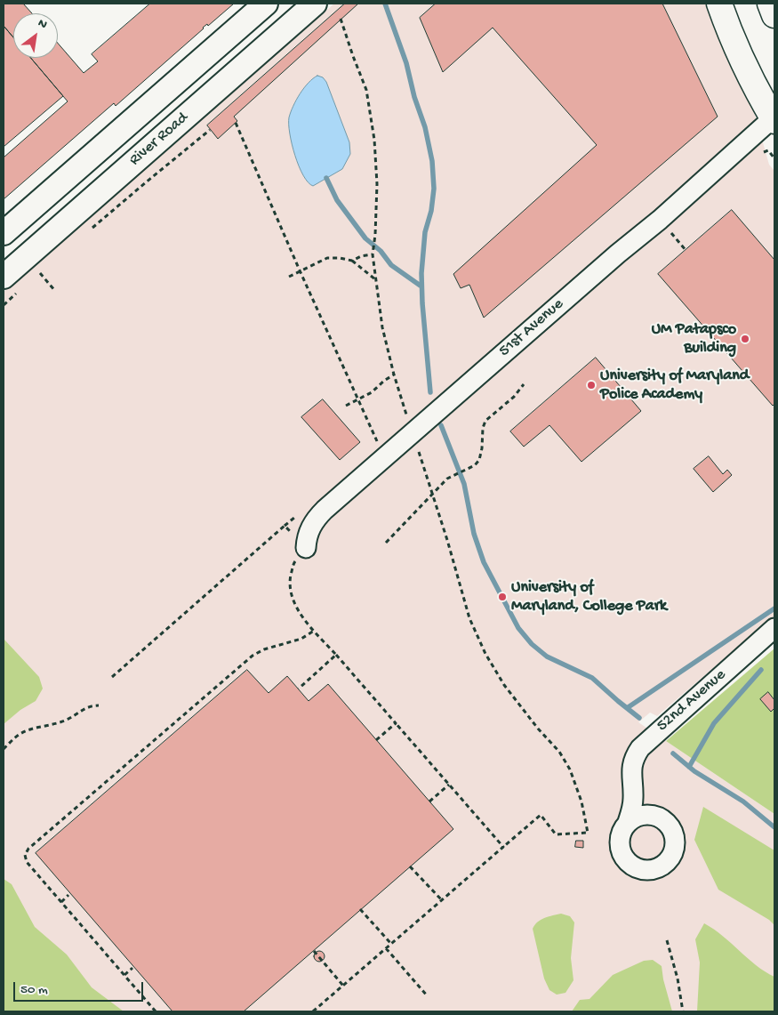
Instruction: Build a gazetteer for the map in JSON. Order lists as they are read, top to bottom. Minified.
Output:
{"streets":{"street":["River Road","51st Avenue","52nd Avenue"]},"places":["UM Patapsco Building","University of Maryland Police Academy","University of Maryland, College Park"],"scale_bar":"50 m","north":"top right"}
